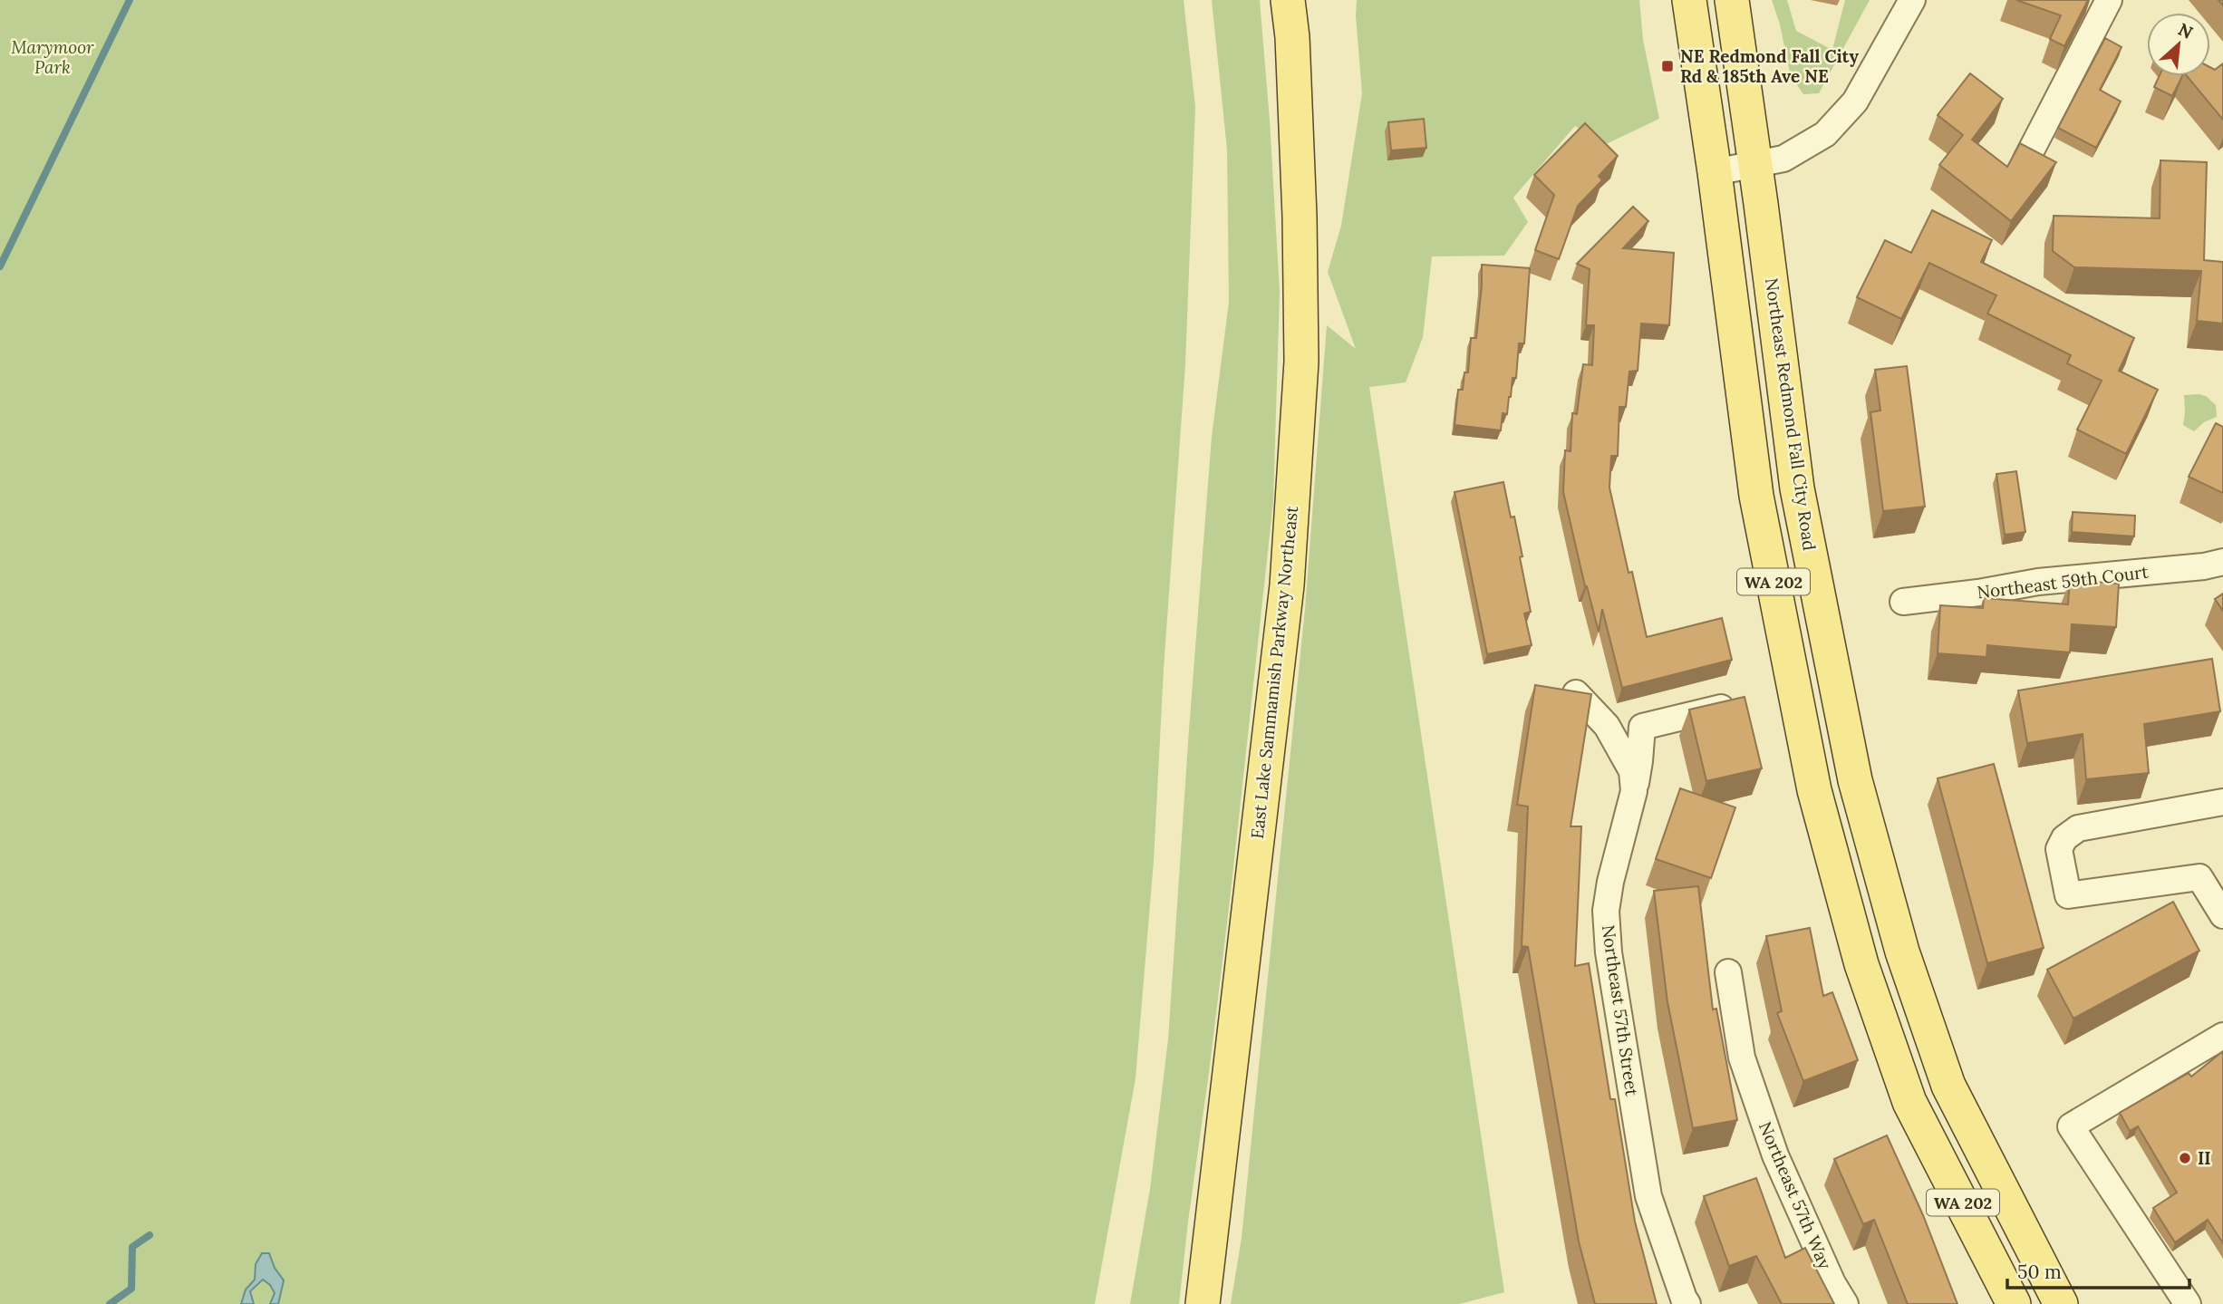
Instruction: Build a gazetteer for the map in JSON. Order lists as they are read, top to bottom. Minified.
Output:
{"streets":{"main road":["Northeast Redmond Fall City Road","WA 202","East Lake Sammamish Parkway Northeast"],"street":["Northeast 59th Court","Northeast 57th Street","Northeast 57th Way"]},"crossings":[["Northeast Redmond Fall City Road","WA 202"]],"parks":["Marymoor Park"],"places":{"transit":["NE Redmond Fall City Rd & 185th Ave NE"],"other":["II"]},"scale_bar":"50 m","north":"top right"}
